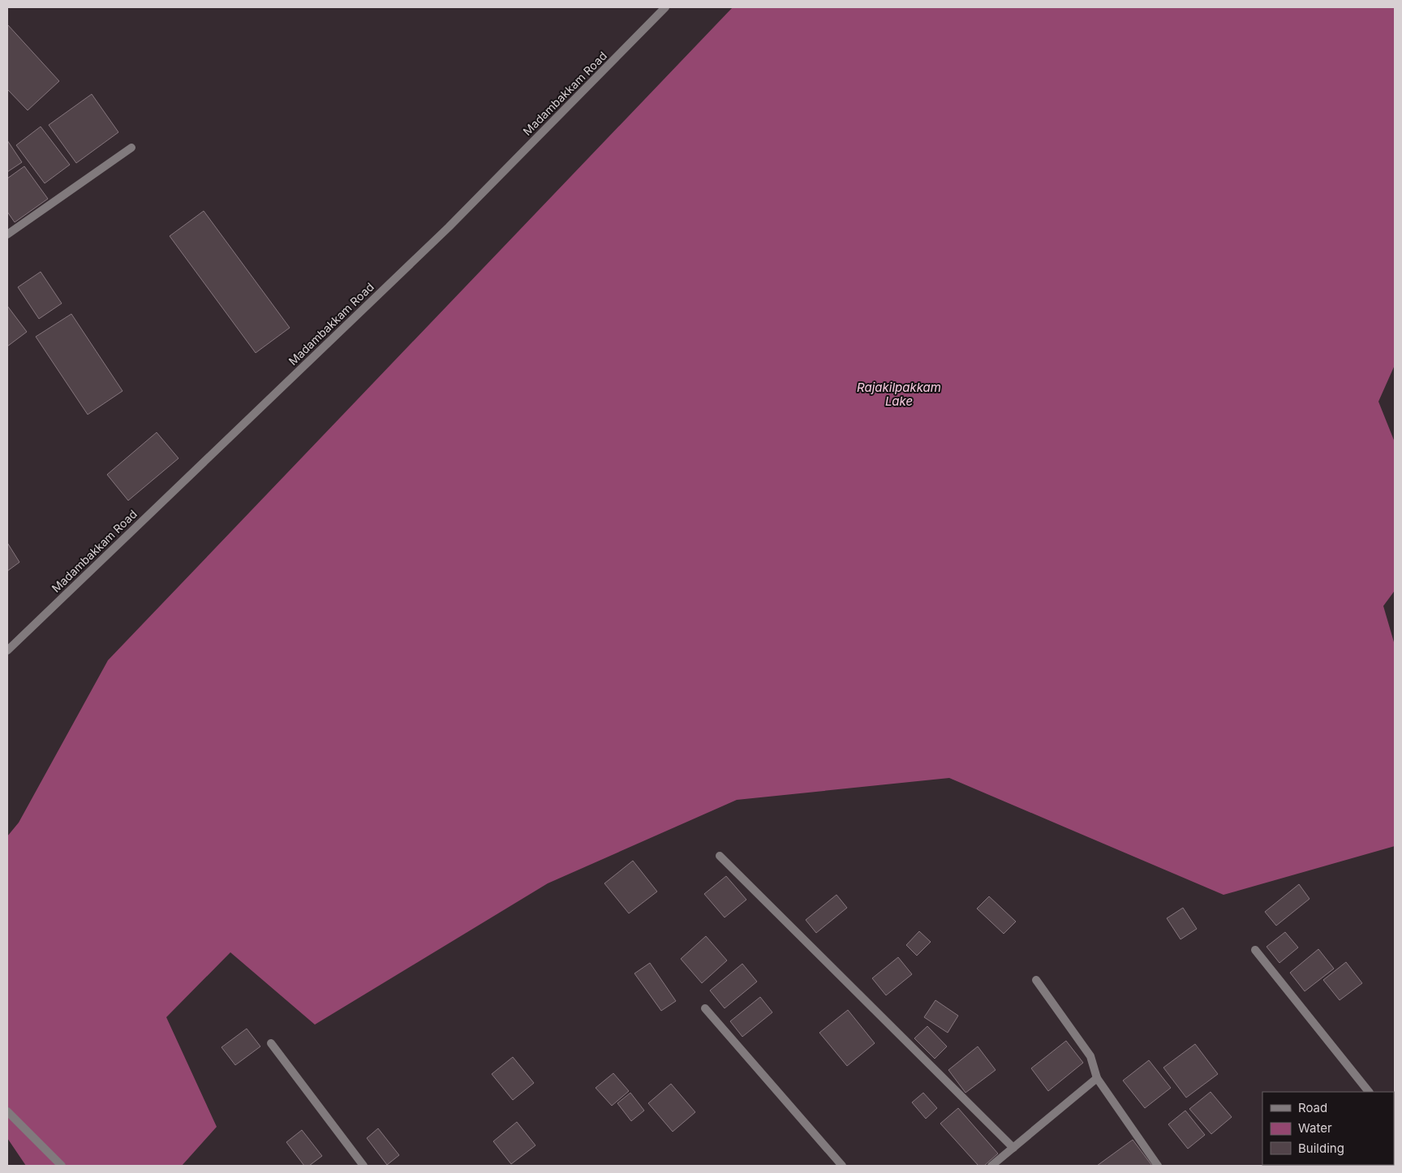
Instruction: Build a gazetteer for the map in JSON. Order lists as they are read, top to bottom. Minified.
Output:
{"streets":{"street":["Madambakkam Road"]},"water":["Rajakilpakkam Lake"],"legend":["Road","Water","Building"]}
